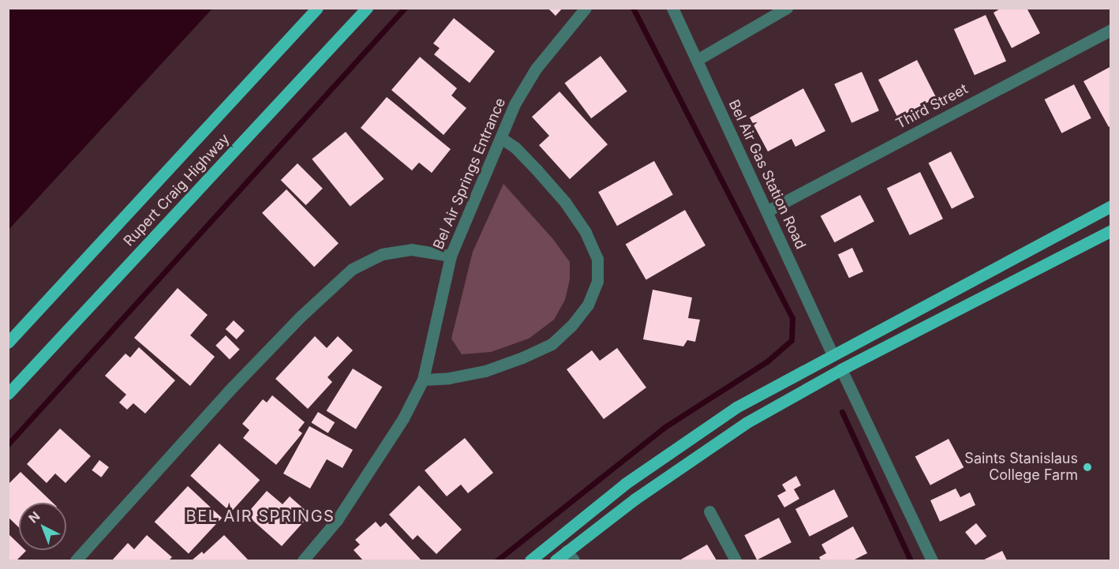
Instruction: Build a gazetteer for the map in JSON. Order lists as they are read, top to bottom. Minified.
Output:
{"streets":{"main road":["Rupert Craig Highway"],"street":["Third Street","Bel Air Springs Entrance","Bel Air Gas Station Road"]},"crossings":[["Third Street","Bel Air Gas Station Road"]],"districts":["BEL AIR SPRINGS"],"places":["Saints Stanislaus College Farm"],"north":"top left"}
